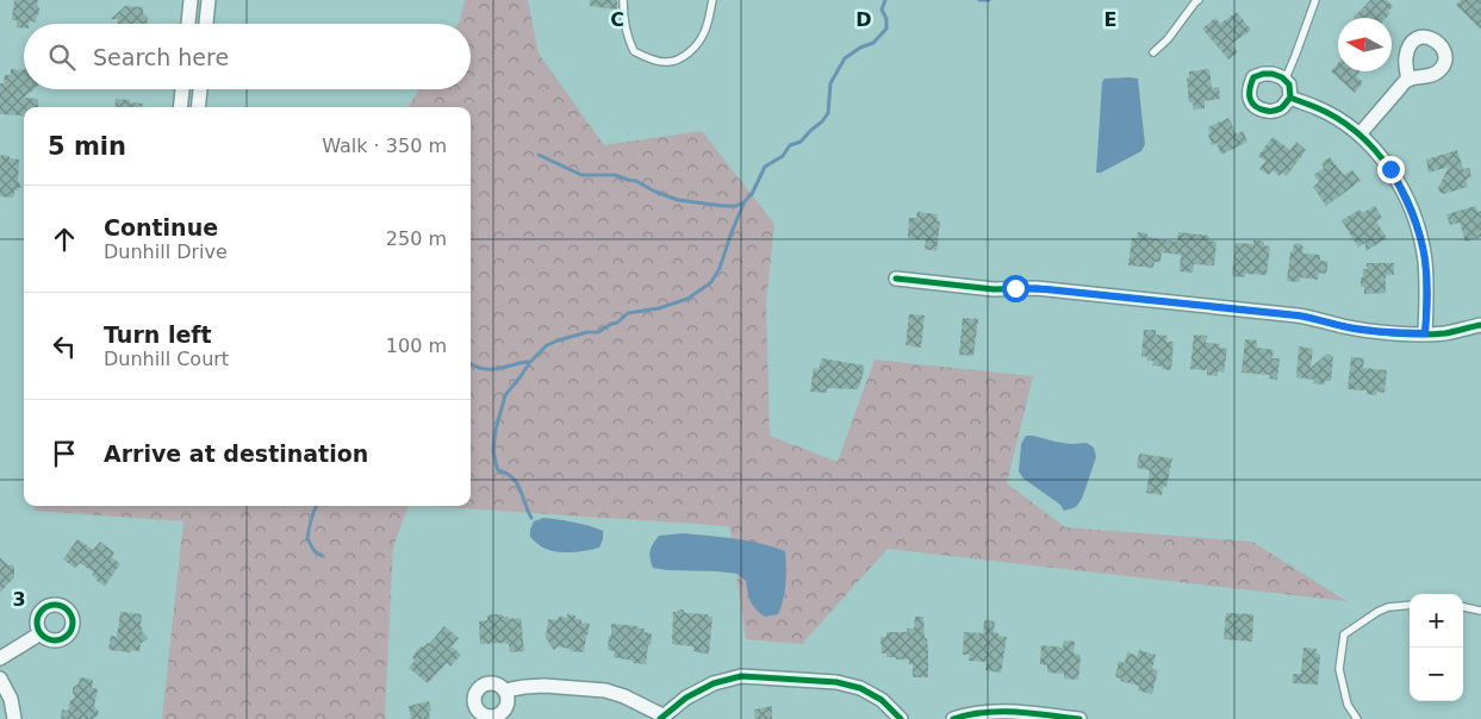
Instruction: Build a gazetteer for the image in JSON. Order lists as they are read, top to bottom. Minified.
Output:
{"north":"left","page":{"search":"Search here","heading":["5 min","Walk · 350 m"],"list":[["Continue","Dunhill Drive","250 m"],["Turn left","Dunhill Court","100 m"],"Arrive at destination"],"map_buttons":["+","−"]},"grid":{"columns":["C","D","E"],"rows":["3"]}}
